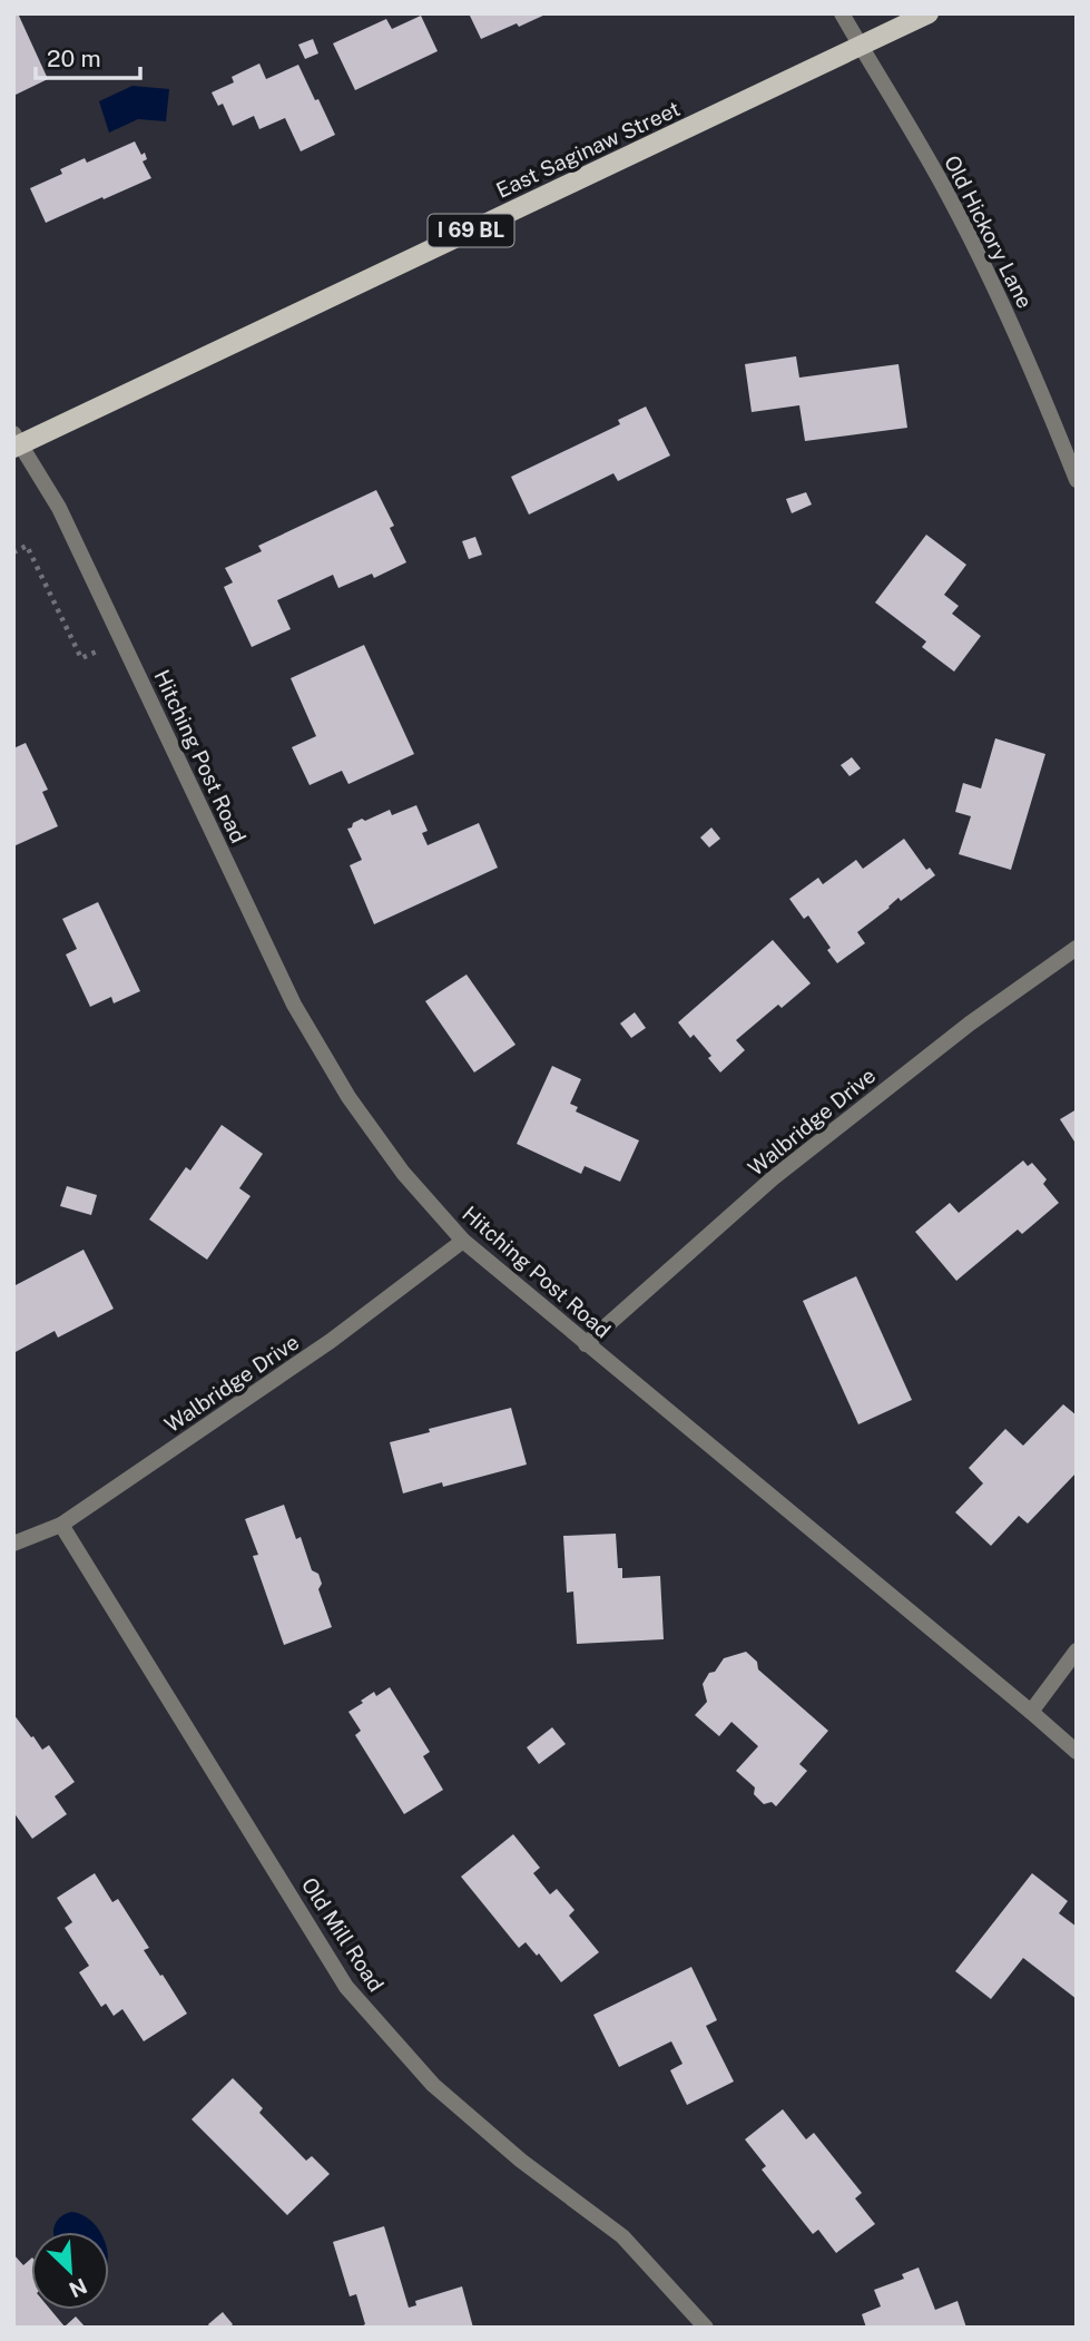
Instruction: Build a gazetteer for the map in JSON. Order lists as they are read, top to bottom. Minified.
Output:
{"streets":{"main road":["East Saginaw Street","I 69 BL"],"street":["Old Hickory Lane","Hitching Post Road","Walbridge Drive","Old Mill Road"]},"crossings":[["East Saginaw Street","Old Hickory Lane"],["East Saginaw Street","Hitching Post Road"],["Hitching Post Road","Walbridge Drive"],["Walbridge Drive","Old Mill Road"]],"scale_bar":"20 m","north":"bottom right"}
